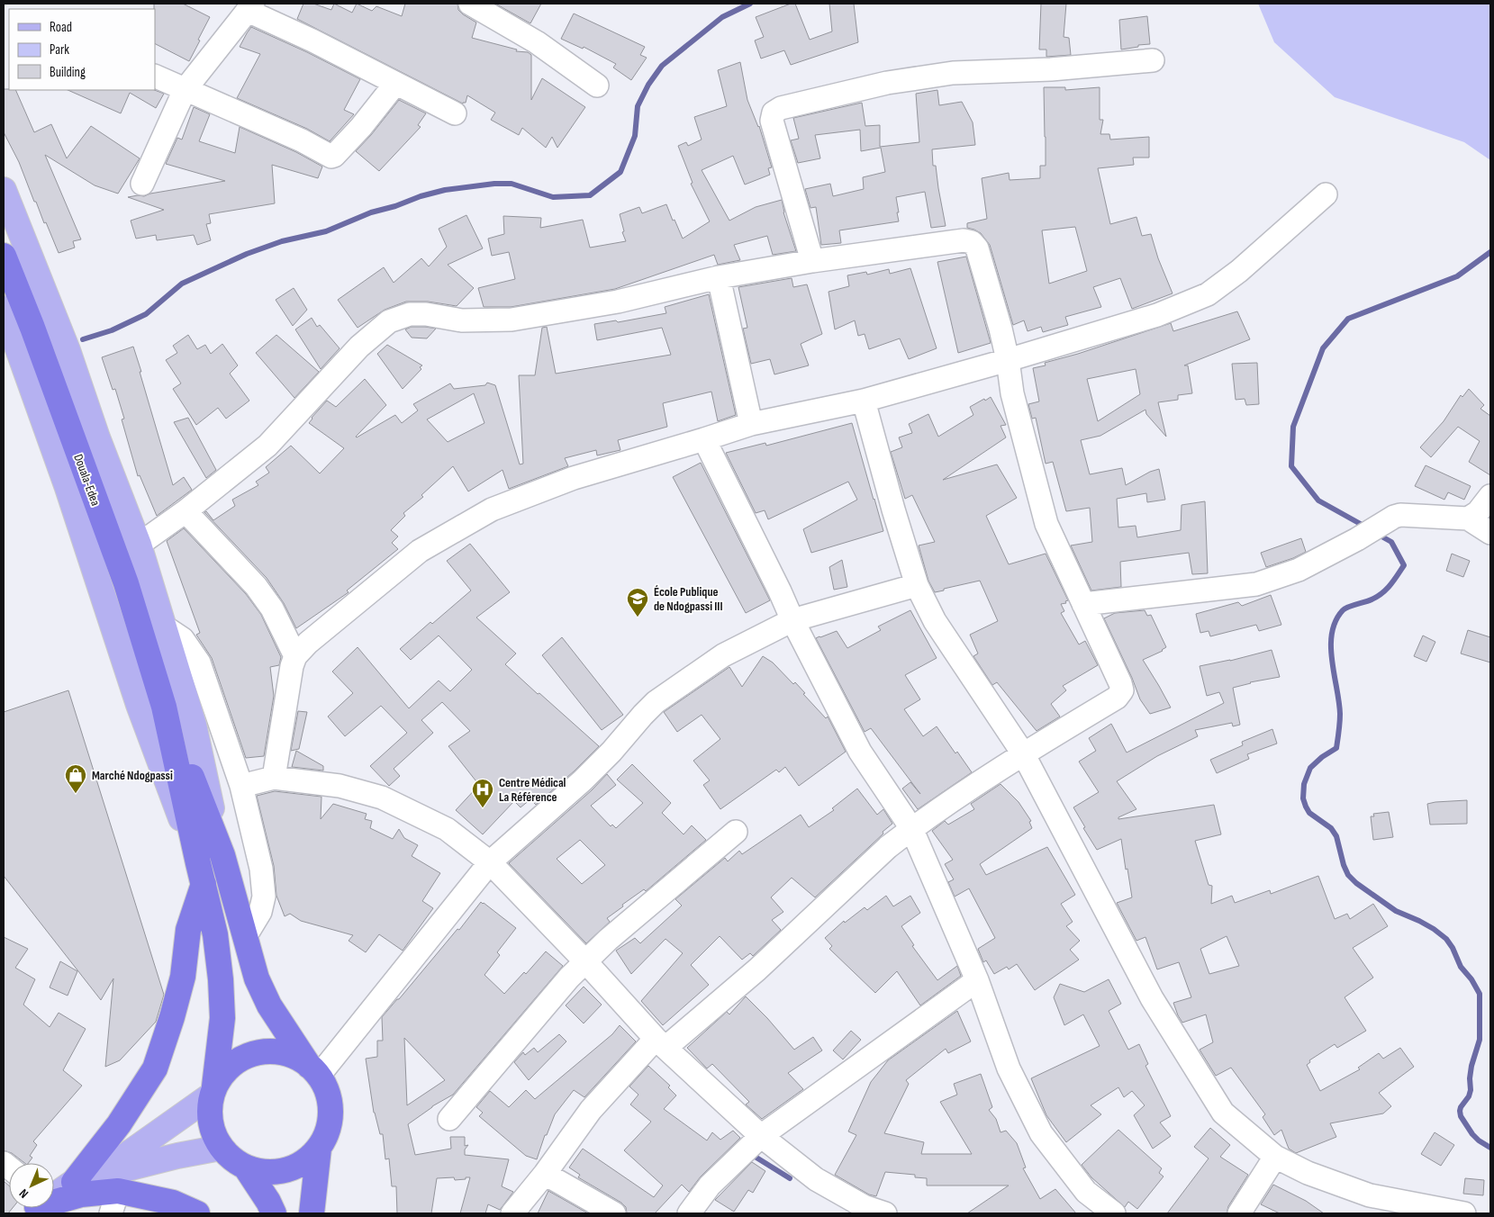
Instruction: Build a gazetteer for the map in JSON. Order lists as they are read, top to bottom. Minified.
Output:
{"streets":{"highway":["Douala-Edea"]},"places":{"school or university":["École Publique de Ndogpassi III"],"shop":["Marché Ndogpassi"],"hospital":["Centre Médical La Référence"]},"legend":["Road","Park","Building"],"north":"bottom left"}
